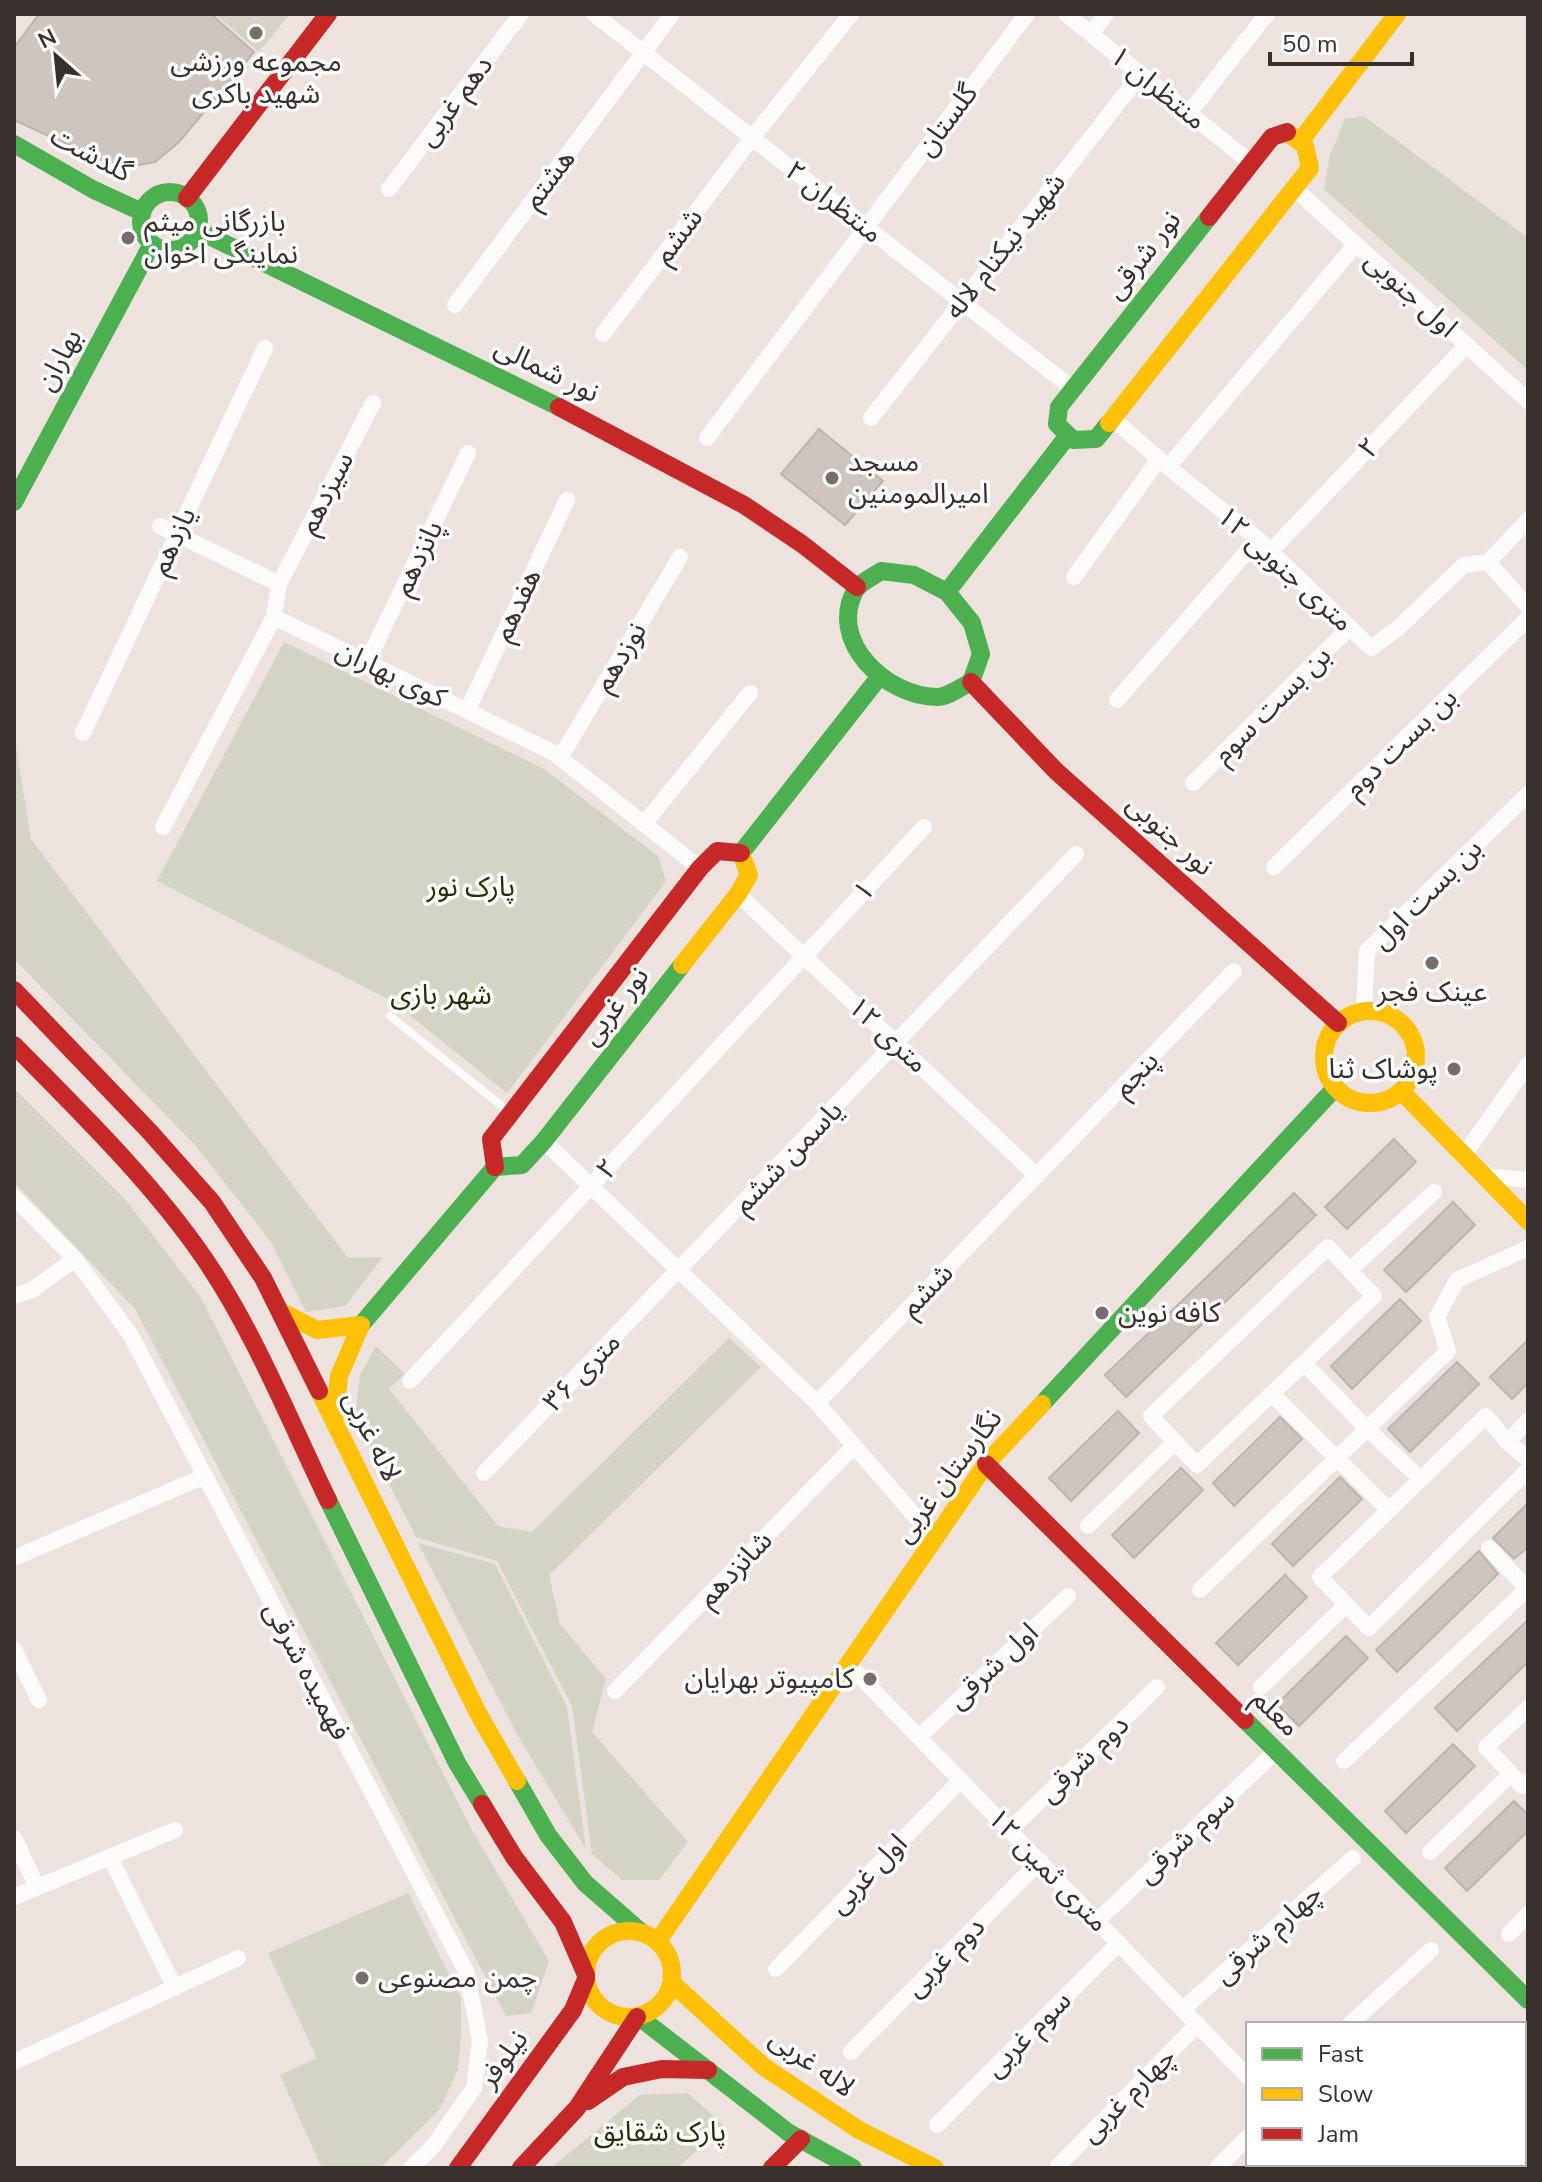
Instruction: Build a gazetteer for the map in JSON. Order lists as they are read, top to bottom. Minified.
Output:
{"streets":{"main road":["گلدشت","نور شرقی","بهاران","نور شمالی","نور جنوبی","نور غربی","لاله غربی","نگارستان غربی","معلم","نیلوفر"],"street":["منتظران ۱","دهم غربی","گلستان","هشتم","منتظران ۲","ششم","شهید نیکنام لاله","اول جنوبی","۲","سیزدهم","یازدهم","پانزدهم","۱۲ متری جنوبی","هفدهم","نوزدهم","کوی بهاران","بن بست سوم","بن بست دوم","۱","بن بست اول","۱۲ متری","پنجم","یاسمن ششم","۳۶ متری","شانزدهم","اول شرقی","فهمیده شرقی","دوم شرقی","سوم شرقی","۱۲ متری ثمین","اول غربی","چهارم شرقی","دوم غربی","سوم غربی","چهارم غربی"]},"crossings":[["منتظران ۱","شهید نیکنام لاله"],["منتظران ۱","نور شرقی"],["گلستان","منتظران ۲"],["گلدشت","بهاران"],["گلدشت","نور شمالی"],["هشتم","منتظران ۲"],["منتظران ۲","ششم"],["منتظران ۲","شهید نیکنام لاله"],["منتظران ۲","نور شرقی"],["ششم","۱۲ متری"],["ششم","پنجم"],["اول جنوبی","۲"],["بهاران","نور شمالی"],["نور شمالی","نور جنوبی"],["۲","۱۲ متری جنوبی"],["۲","۱"],["۲","۱۲ متری"],["سیزدهم","کوی بهاران"],["پانزدهم","کوی بهاران"],["۱۲ متری جنوبی","بن بست سوم"],["هفدهم","کوی بهاران"],["نوزدهم","کوی بهاران"],["کوی بهاران","نور غربی"],["نور جنوبی","بن بست اول"],["نور جنوبی","نگارستان غربی"],["۱","۱۲ متری"],["بن بست اول","نگارستان غربی"],["نور غربی","۱۲ متری"],["۱۲ متری","پنجم"],["۱۲ متری","یاسمن ششم"],["یاسمن ششم","۳۶ متری"],["لاله غربی","نگارستان غربی"],["لاله غربی","نیلوفر"],["نگارستان غربی","معلم"],["نگارستان غربی","۱۲ متری ثمین"],["نگارستان غربی","نیلوفر"],["اول شرقی","۱۲ متری ثمین"],["معلم","سوم شرقی"],["دوم شرقی","۱۲ متری ثمین"],["سوم شرقی","۱۲ متری ثمین"],["۱۲ متری ثمین","اول غربی"],["۱۲ متری ثمین","چهارم شرقی"],["۱۲ متری ثمین","دوم غربی"],["۱۲ متری ثمین","سوم غربی"],["۱۲ متری ثمین","چهارم غربی"]],"parks":["پارک نور","شهر بازی","پارک شقایق"],"places":["مجموعه ورزشی شهید باکری","بازرگانی میثم نماینگی اخوان","مسجد امیرالمومنین","عینک فجر","پوشاک ثنا","کافه نوین","کامپیوتر بهرایان","چمن مصنوعی"],"legend":["Fast","Slow","Jam"],"scale_bar":"50 m","north":"top left"}
